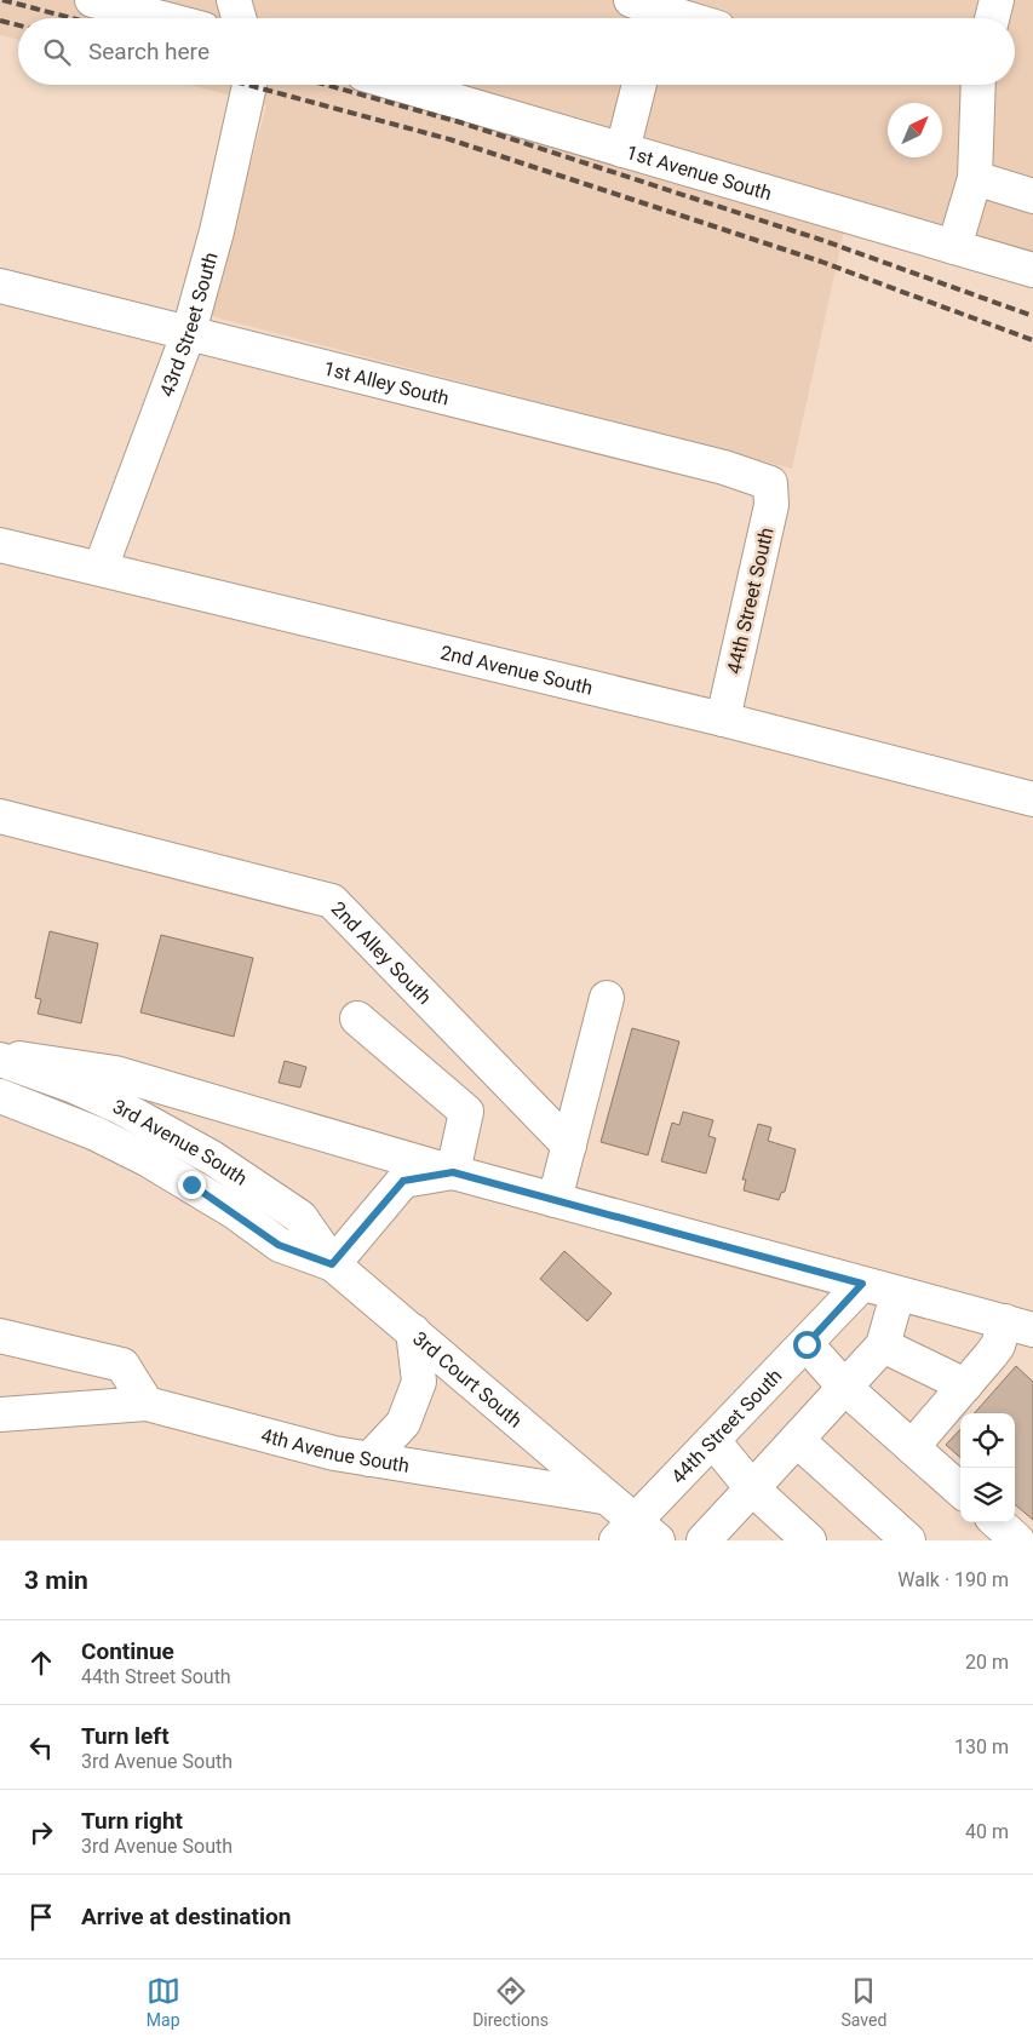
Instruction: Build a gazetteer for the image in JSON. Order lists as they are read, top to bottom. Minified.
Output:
{"streets":{"street":["1st Avenue South","43rd Street South","1st Alley South","44th Street South","2nd Avenue South","2nd Alley South","3rd Avenue South","3rd Court South","4th Avenue South"]},"crossings":[["43rd Street South","1st Alley South"],["43rd Street South","2nd Avenue South"],["1st Alley South","44th Street South"],["44th Street South","2nd Avenue South"],["44th Street South","4th Avenue South"],["3rd Avenue South","3rd Court South"],["3rd Court South","4th Avenue South"]],"north":"top right","page":{"search":"Search here","heading":["3 min","Walk · 190 m"],"list":[["Continue","44th Street South","20 m"],["Turn left","3rd Avenue South","130 m"],["Turn right","3rd Avenue South","40 m"],"Arrive at destination"],"nav":["Map","Directions","Saved"]}}
